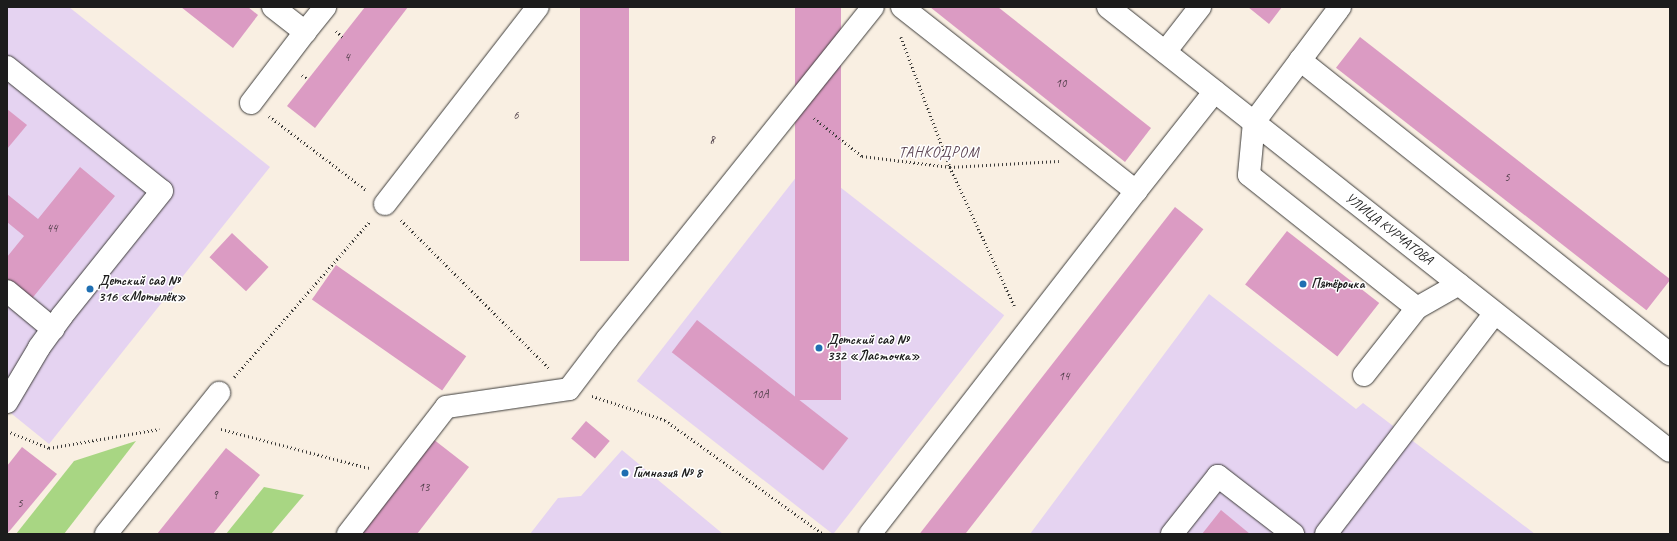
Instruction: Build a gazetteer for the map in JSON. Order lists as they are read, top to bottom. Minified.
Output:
{"streets":{"street":["УЛИЦА КУРЧАТОВА"]},"districts":["ТАНКОДРОМ"],"places":["Пятёрочка","Детский сад № 316 «Мотылёк»","Детский сад № 332 «Ласточка»","Гимназия № 8"],"house_numbers":["4","10","6","8","5","44","14","10А","13","9","5"]}
